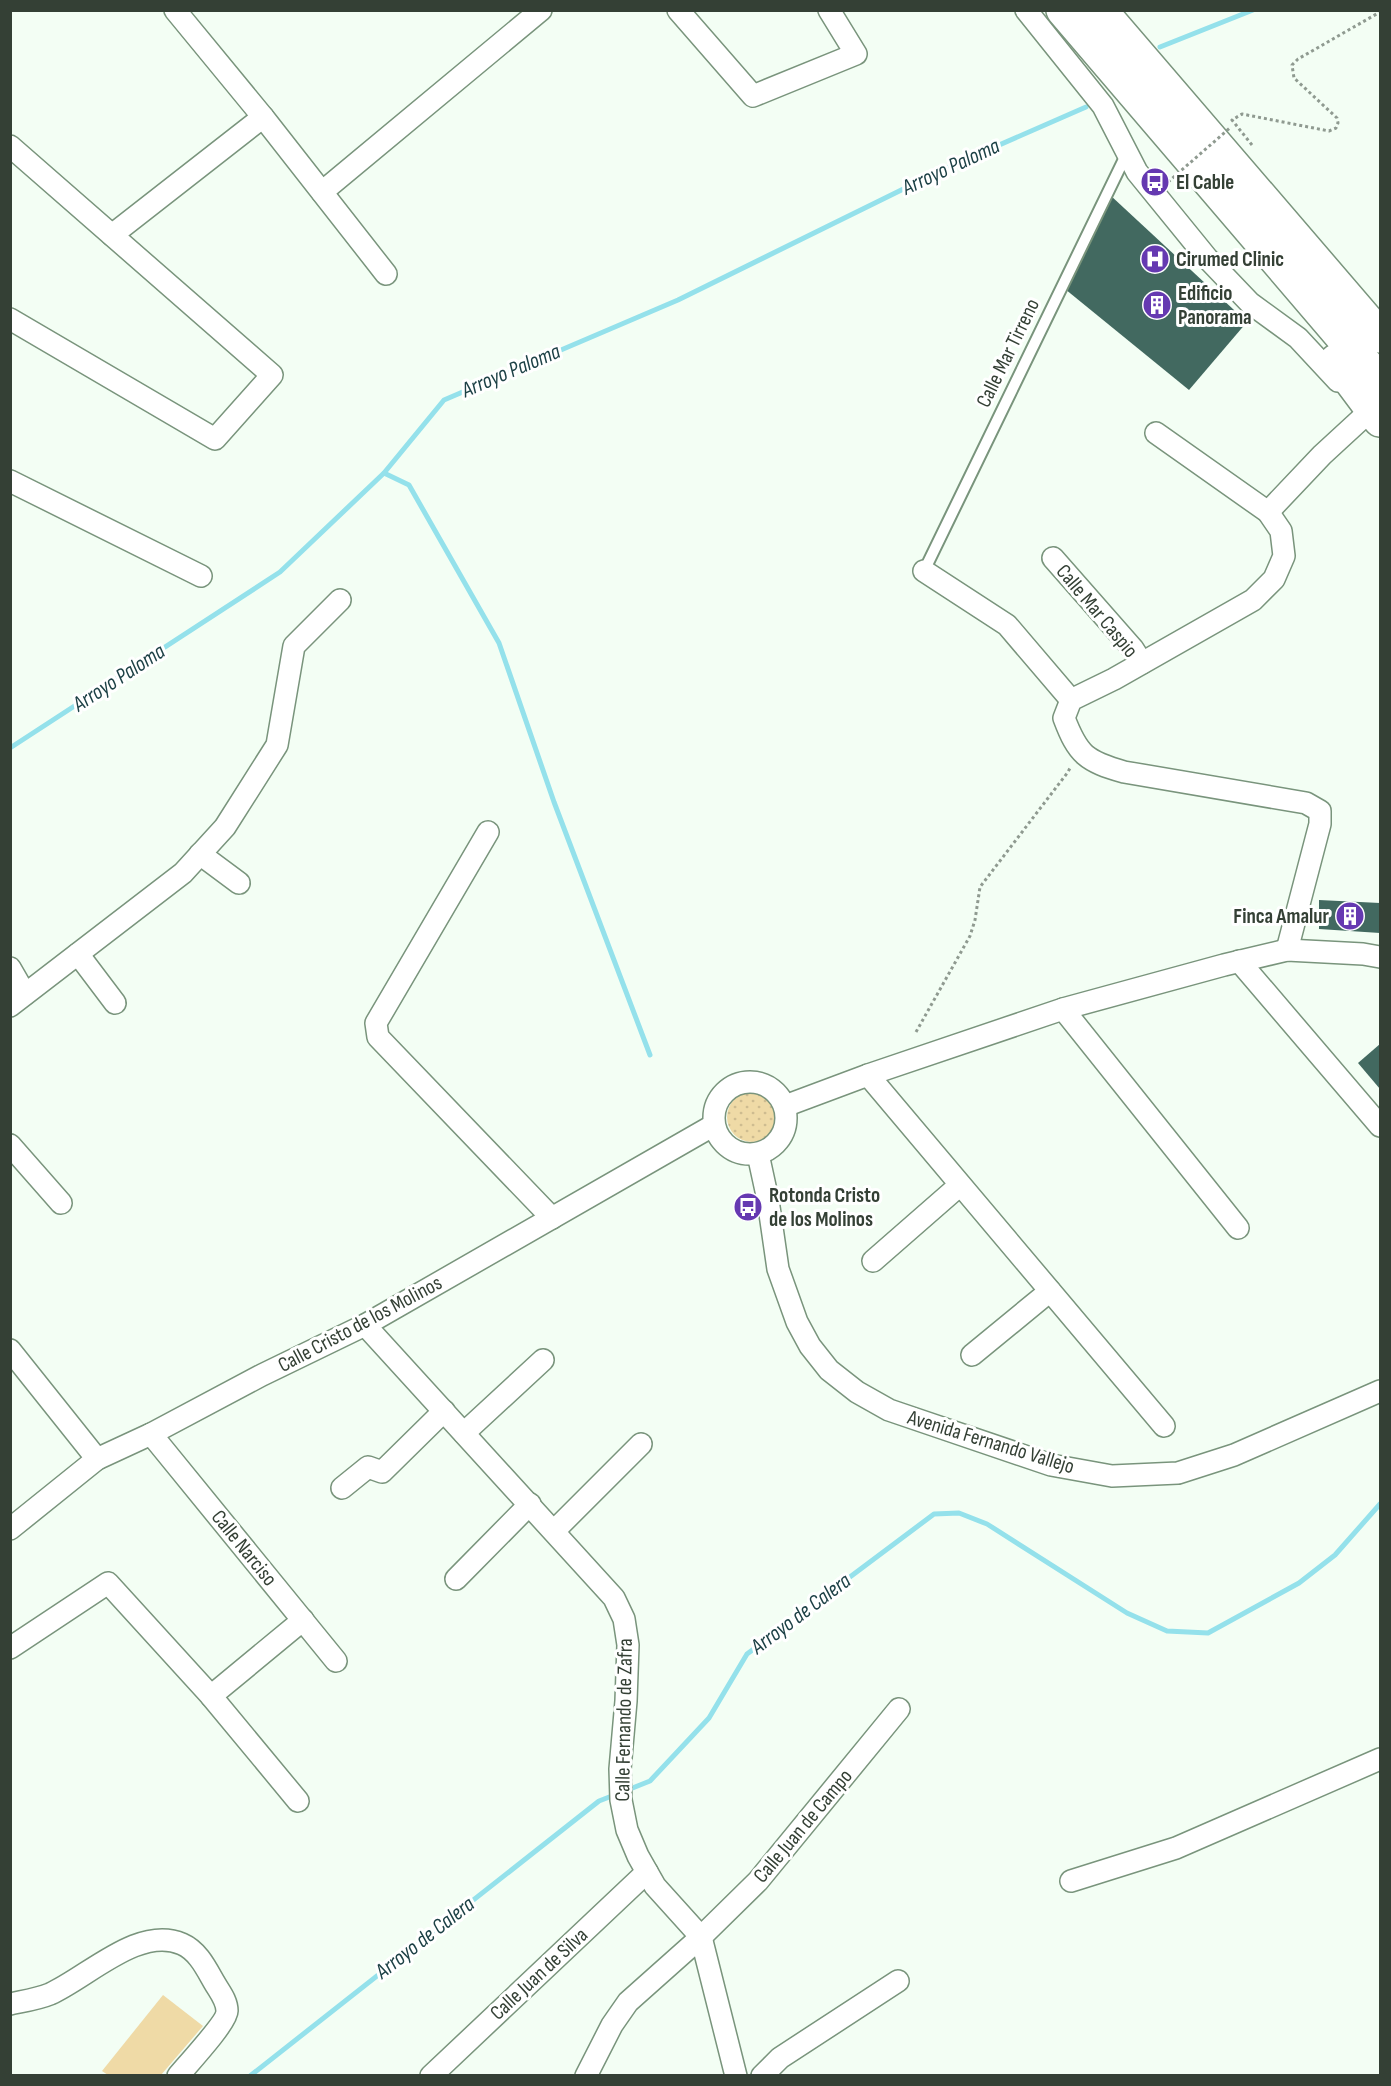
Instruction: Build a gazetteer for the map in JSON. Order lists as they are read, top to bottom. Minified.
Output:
{"streets":{"street":["Calle Mar Caspio","Calle Cristo de los Molinos","Avenida Fernando Vallejo","Calle Narciso","Calle Fernando de Zafra","Calle Juan de Campo","Calle Juan de Silva"],"lane":["Calle Mar Tirreno"]},"crossings":[["Calle Cristo de los Molinos","Avenida Fernando Vallejo"],["Calle Cristo de los Molinos","Calle Narciso"],["Calle Cristo de los Molinos","Calle Fernando de Zafra"],["Calle Fernando de Zafra","Calle Juan de Campo"],["Calle Fernando de Zafra","Calle Juan de Silva"]],"water":["Arroyo Paloma","Arroyo de Calera"],"places":{"bus stop":["El Cable","Rotonda Cristo de los Molinos"],"hospital":["Cirumed Clinic"],"building":["Edificio Panorama","Finca Amalur"]}}
